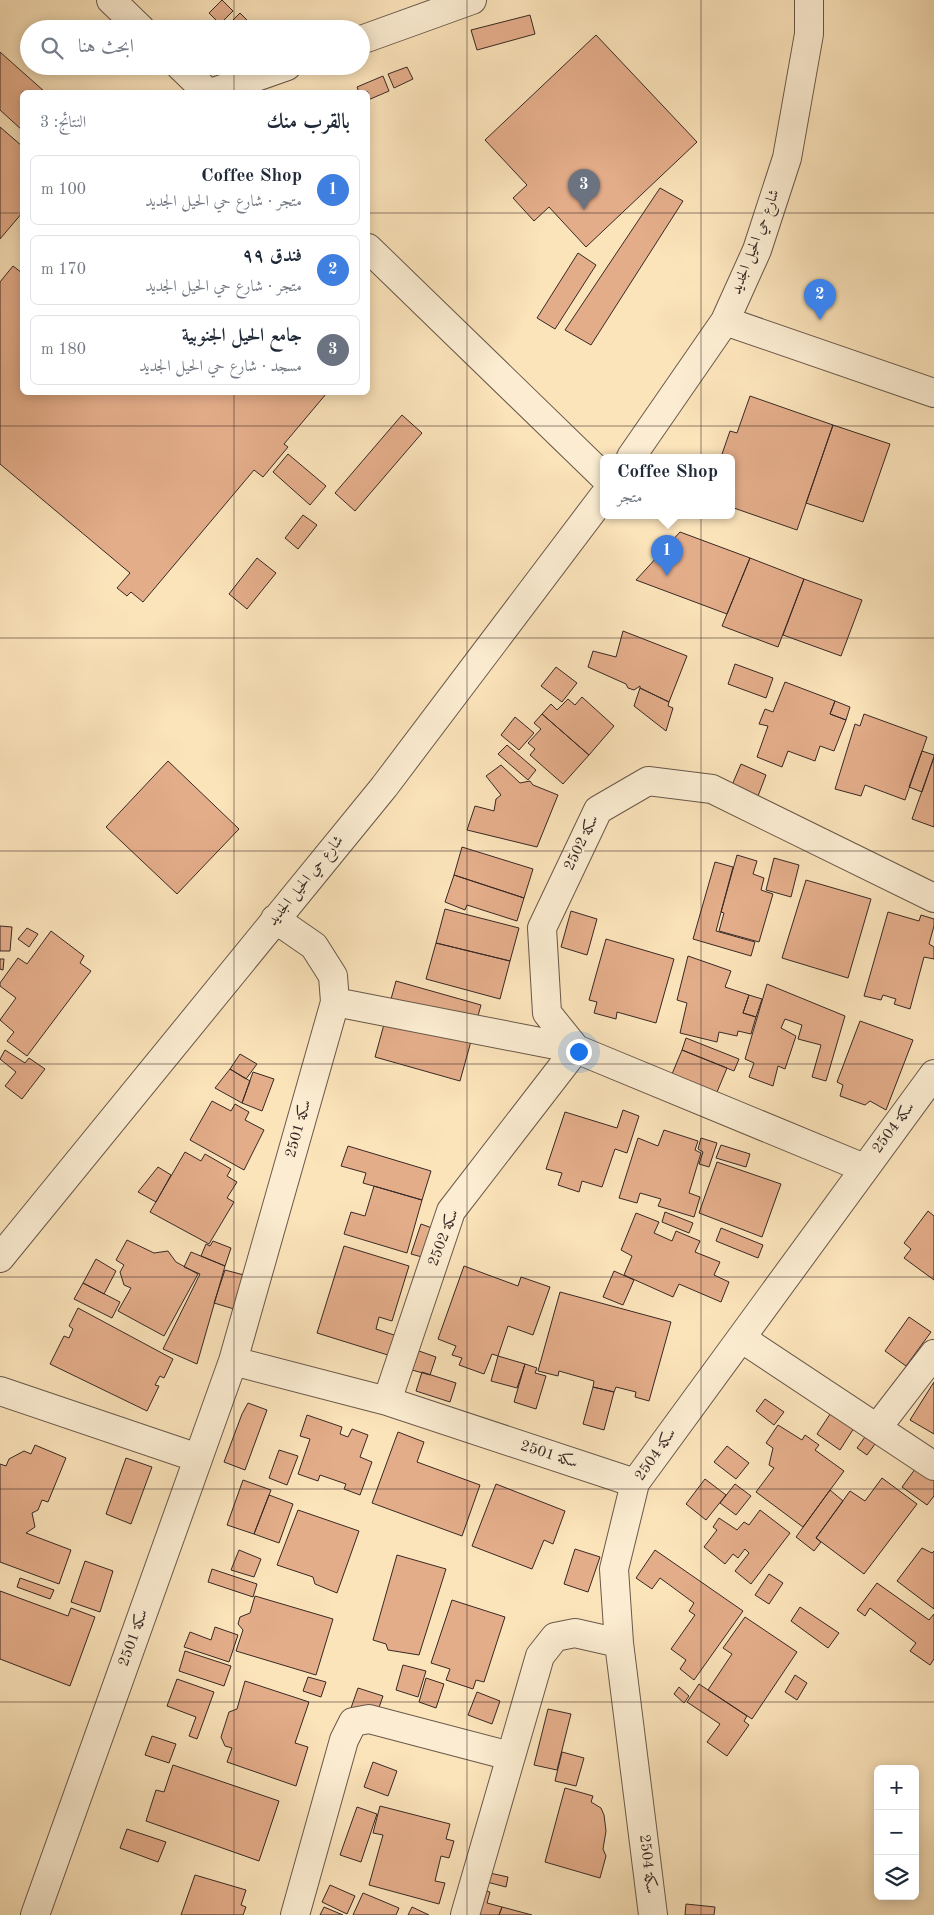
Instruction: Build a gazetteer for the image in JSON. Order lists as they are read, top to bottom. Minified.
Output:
{"streets":{"street":["شارع حي الحيل الجديد","سكة 2502","سكة 2504","سكة 2501"]},"crossings":[["شارع حي الحيل الجديد","سكة 2501"],["سكة 2502","سكة 2504"],["سكة 2502","سكة 2501"],["سكة 2504","سكة 2501"]],"page":{"search":"ابحث هنا","heading":["بالقرب منك","النتائج: 3"],"list":[{"mark":"1","name":"Coffee Shop","note":"متجر · شارع حي الحيل الجديد","value":"100 m"},{"mark":"2","name":"فندق ٩٩","note":"متجر · شارع حي الحيل الجديد","value":"170 m"},{"mark":"3","name":"جامع الحيل الجنوبية","note":"مسجد · شارع حي الحيل الجديد","value":"180 m"}],"pins":["3","2","1"],"popup":["Coffee Shop","متجر"],"map_buttons":["+","−"]}}
